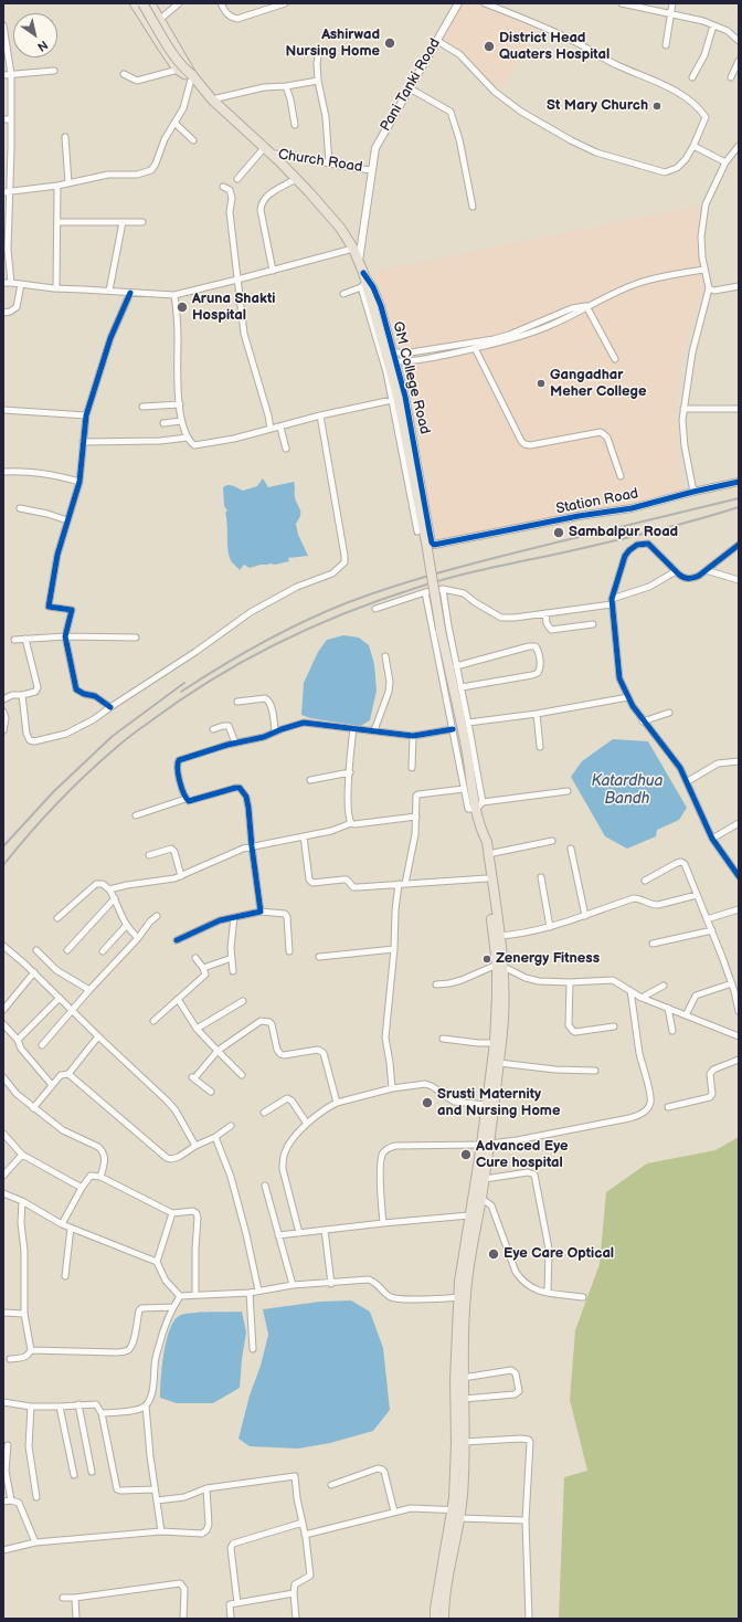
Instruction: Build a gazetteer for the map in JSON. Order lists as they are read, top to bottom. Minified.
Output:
{"streets":{"street":["Pani Tanki Road","Church Road","GM College Road","Station Road"]},"crossings":[["Pani Tanki Road","Church Road"],["GM College Road","Station Road"]],"water":["Katardhua Bandh"],"places":["Ashirwad Nursing Home","District Head Quaters Hospital","St Mary Church","Aruna Shakti Hospital","Gangadhar Meher College","Sambalpur Road","Zenergy Fitness","Srusti Maternity and Nursing Home","Advanced Eye Cure hospital","Eye Care Optical"],"north":"bottom right"}
